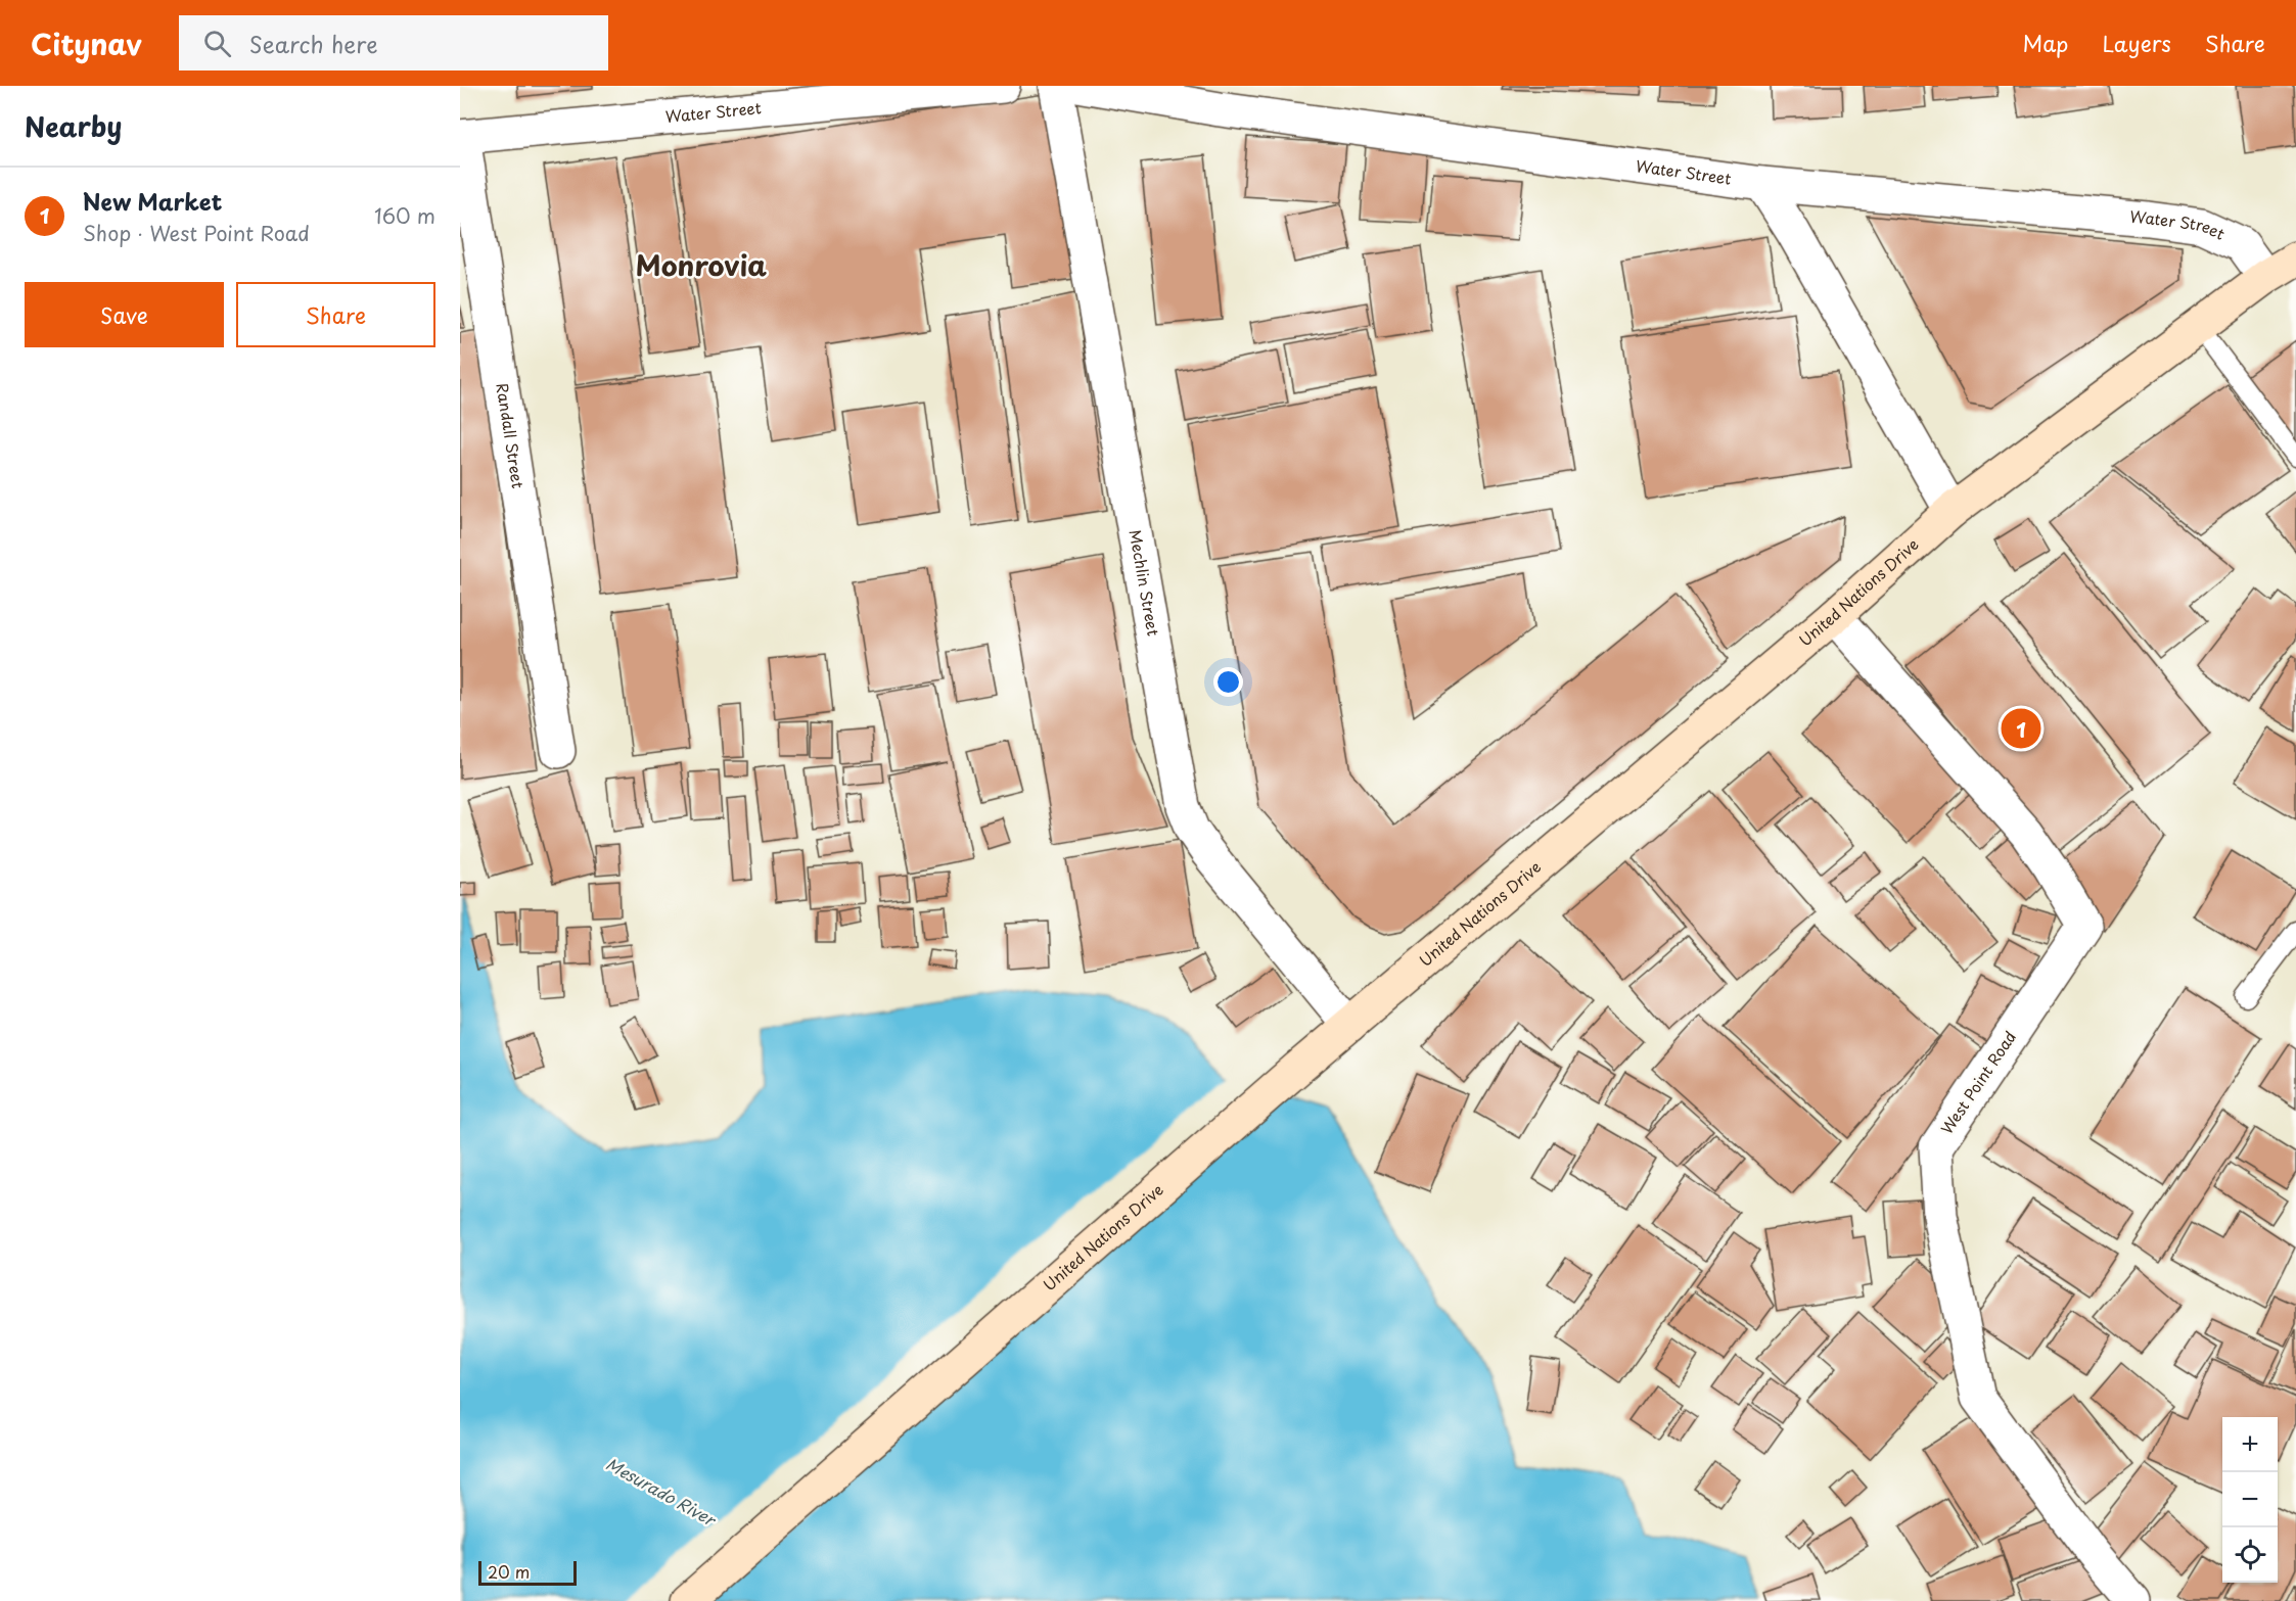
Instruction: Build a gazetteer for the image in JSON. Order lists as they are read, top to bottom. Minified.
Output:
{"streets":{"main road":["United Nations Drive"],"street":["Water Street","Randall Street","Mechlin Street","West Point Road"]},"crossings":[["Water Street","Randall Street"],["Water Street","United Nations Drive"],["Mechlin Street","United Nations Drive"],["United Nations Drive","West Point Road"]],"districts":["Monrovia"],"water":["Mesurado River"],"scale_bar":"20 m","page":{"header":"Citynav","search":"Search here","nav":["Map","Layers","Share"],"heading":"Nearby","list":[{"mark":"1","name":"New Market","note":"Shop · West Point Road","value":"160 m"}],"buttons":["Save","Share"],"pins":"1","map_buttons":["+","−"],"scale":"20 m"}}
